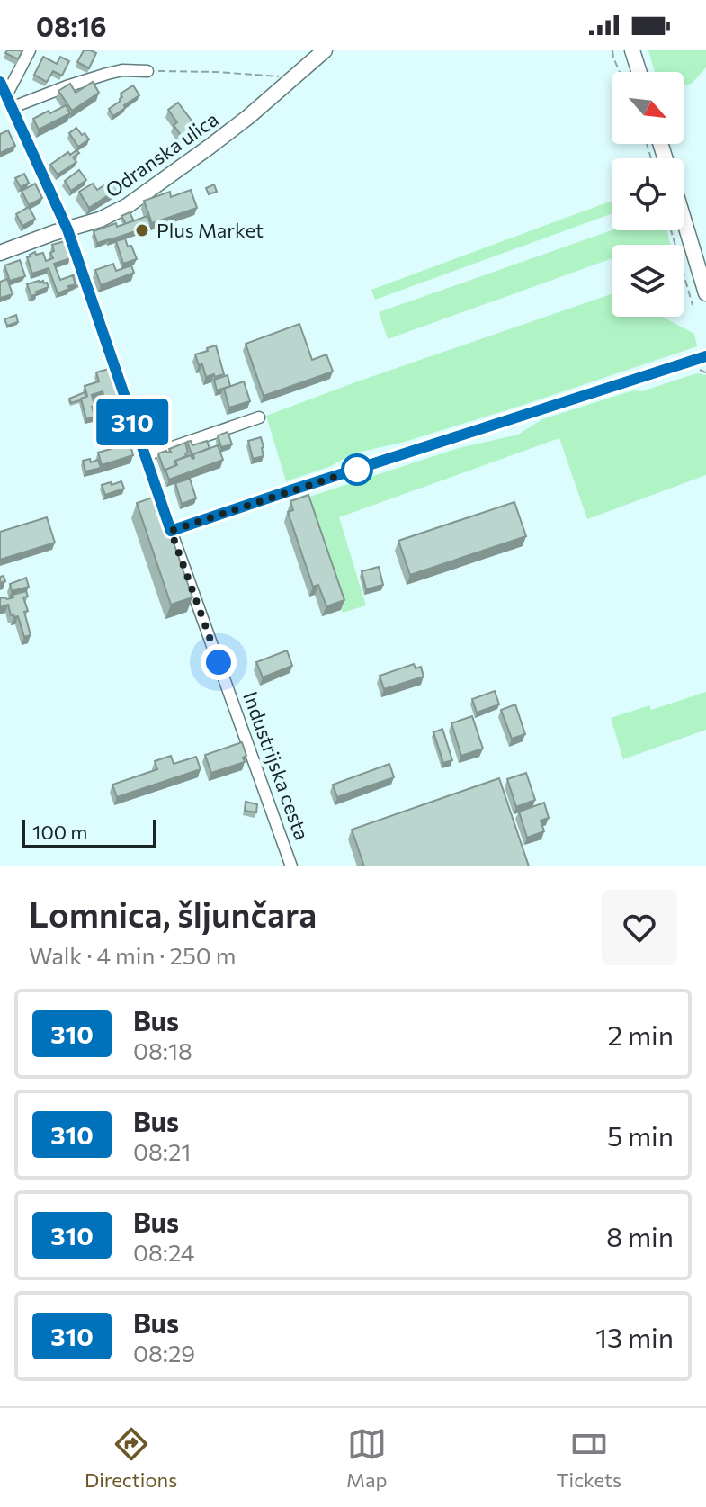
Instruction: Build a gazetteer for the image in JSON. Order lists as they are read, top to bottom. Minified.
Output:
{"streets":{"main road":["Odranska ulica"],"street":["Industrijska cesta"]},"crossings":[["Odranska ulica","Industrijska cesta"]],"places":["Plus Market"],"lines":["bus line 310"],"scale_bar":"100 m","north":"bottom right","page":{"status":"08:16","on_map":"310","scale":"100 m","heading":["Lomnica, šljunčara","Walk · 4 min · 250 m"],"list":[{"mark":"310","name":"Bus","note":"08:18","value":"2 min"},{"mark":"310","name":"Bus","note":"08:21","value":"5 min"},{"mark":"310","name":"Bus","note":"08:24","value":"8 min"},{"mark":"310","name":"Bus","note":"08:29","value":"13 min"}],"tabs":["Directions","Map","Tickets"]}}
